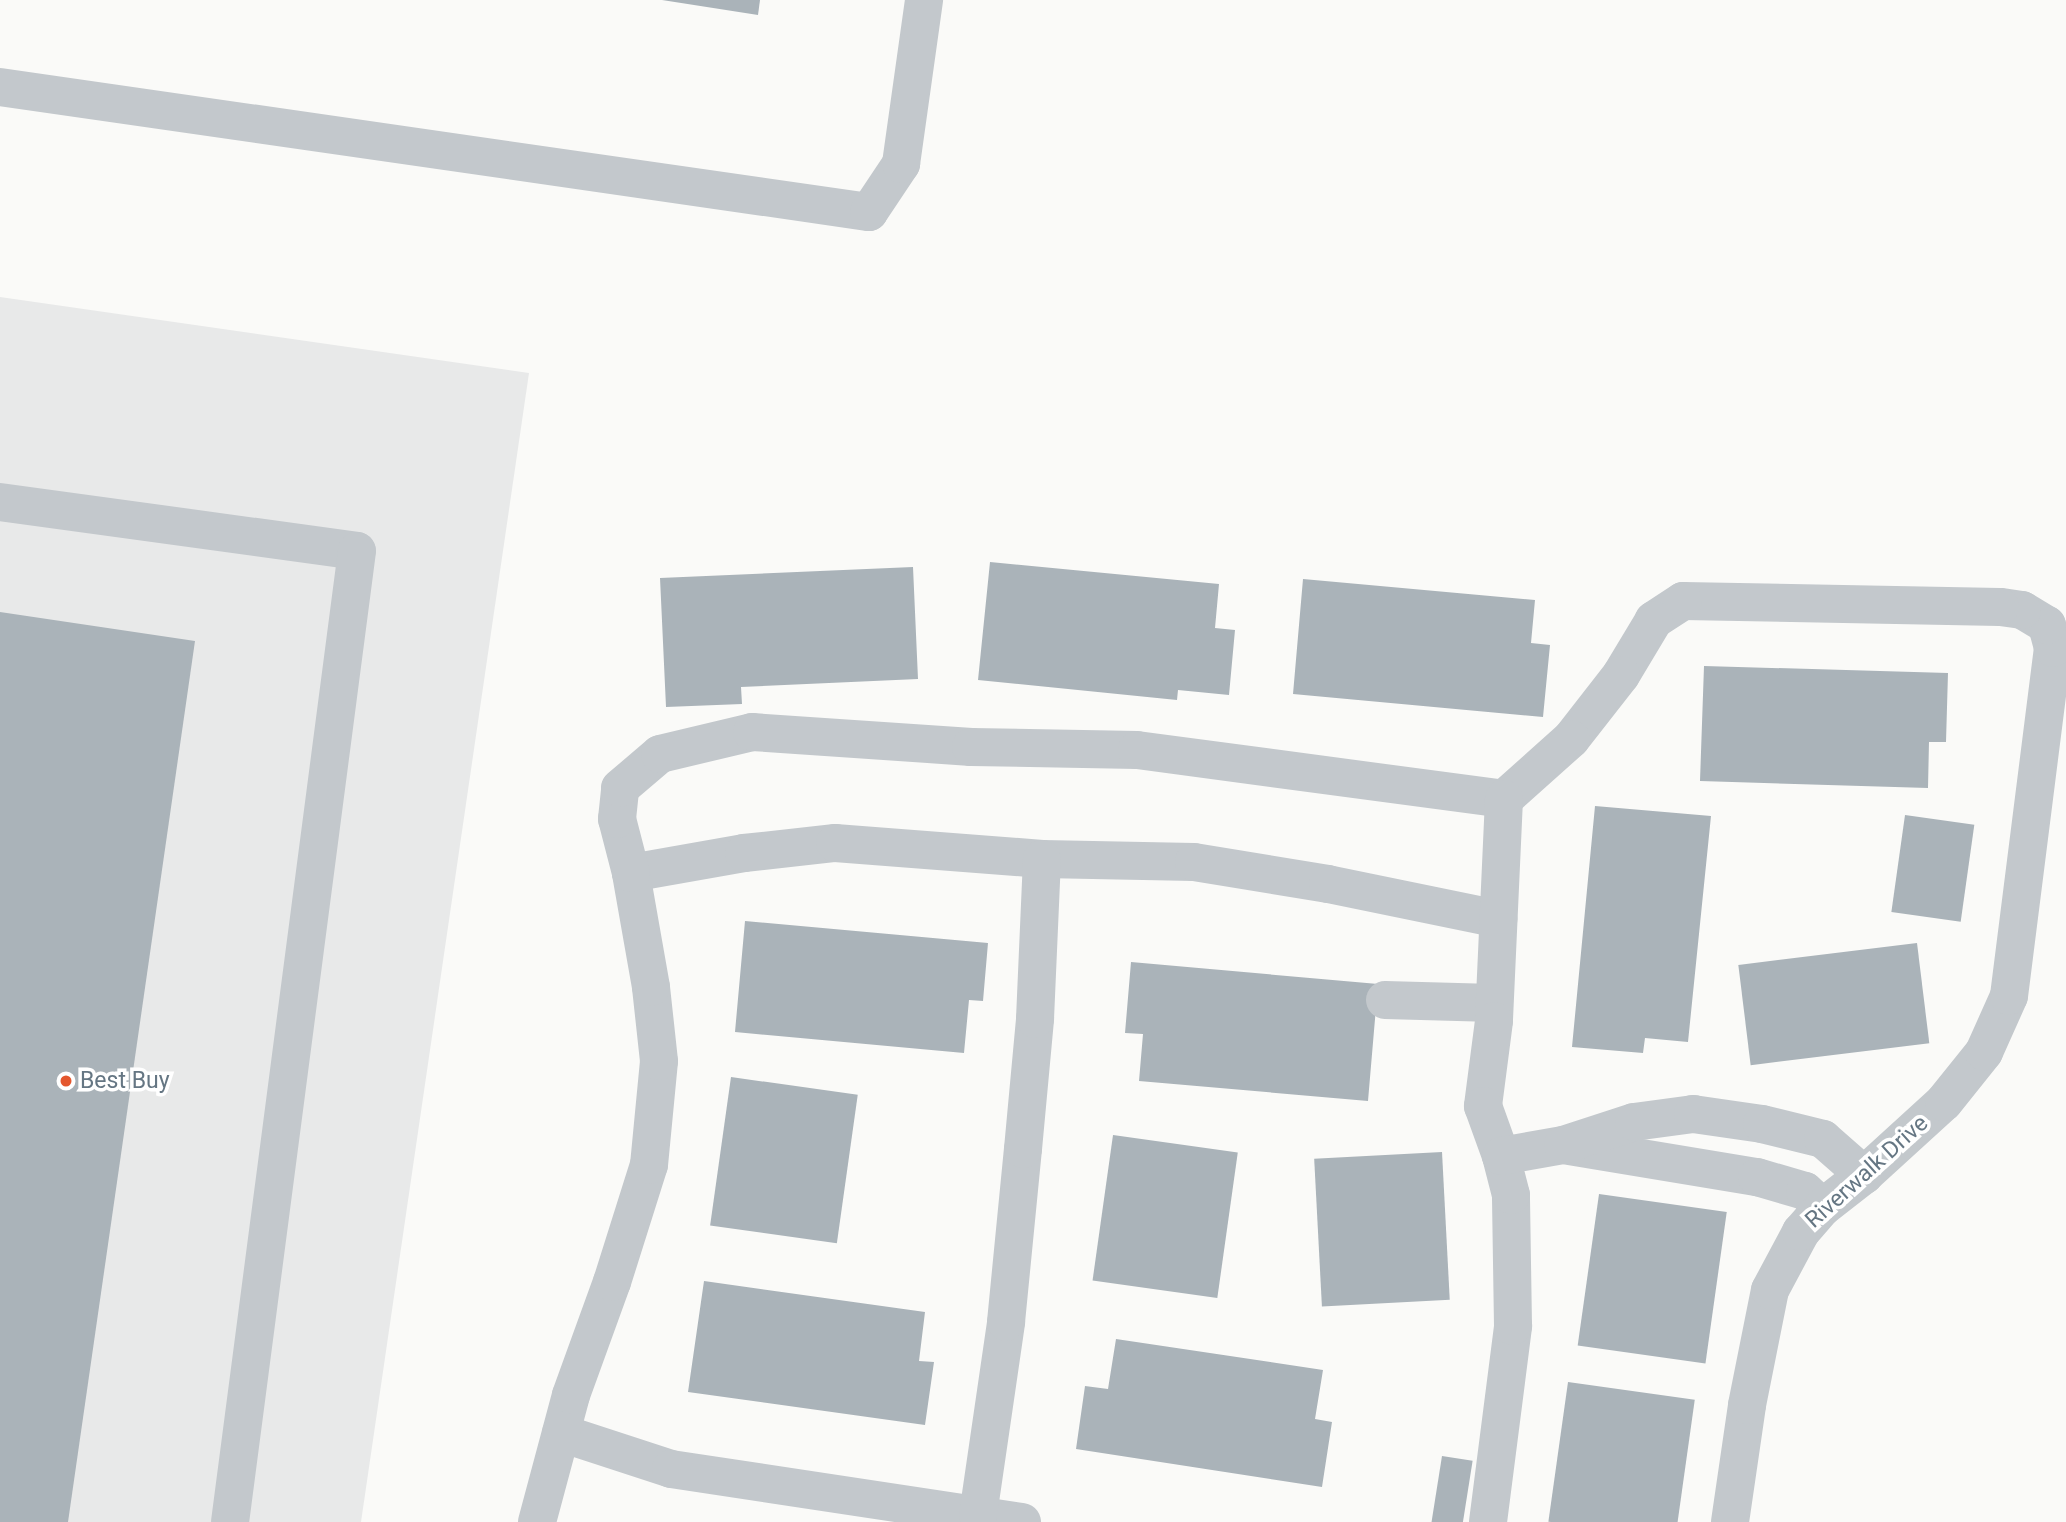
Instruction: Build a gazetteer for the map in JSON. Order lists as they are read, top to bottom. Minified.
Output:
{"streets":{"lane":["Riverwalk Drive"]},"places":["Best Buy"]}
